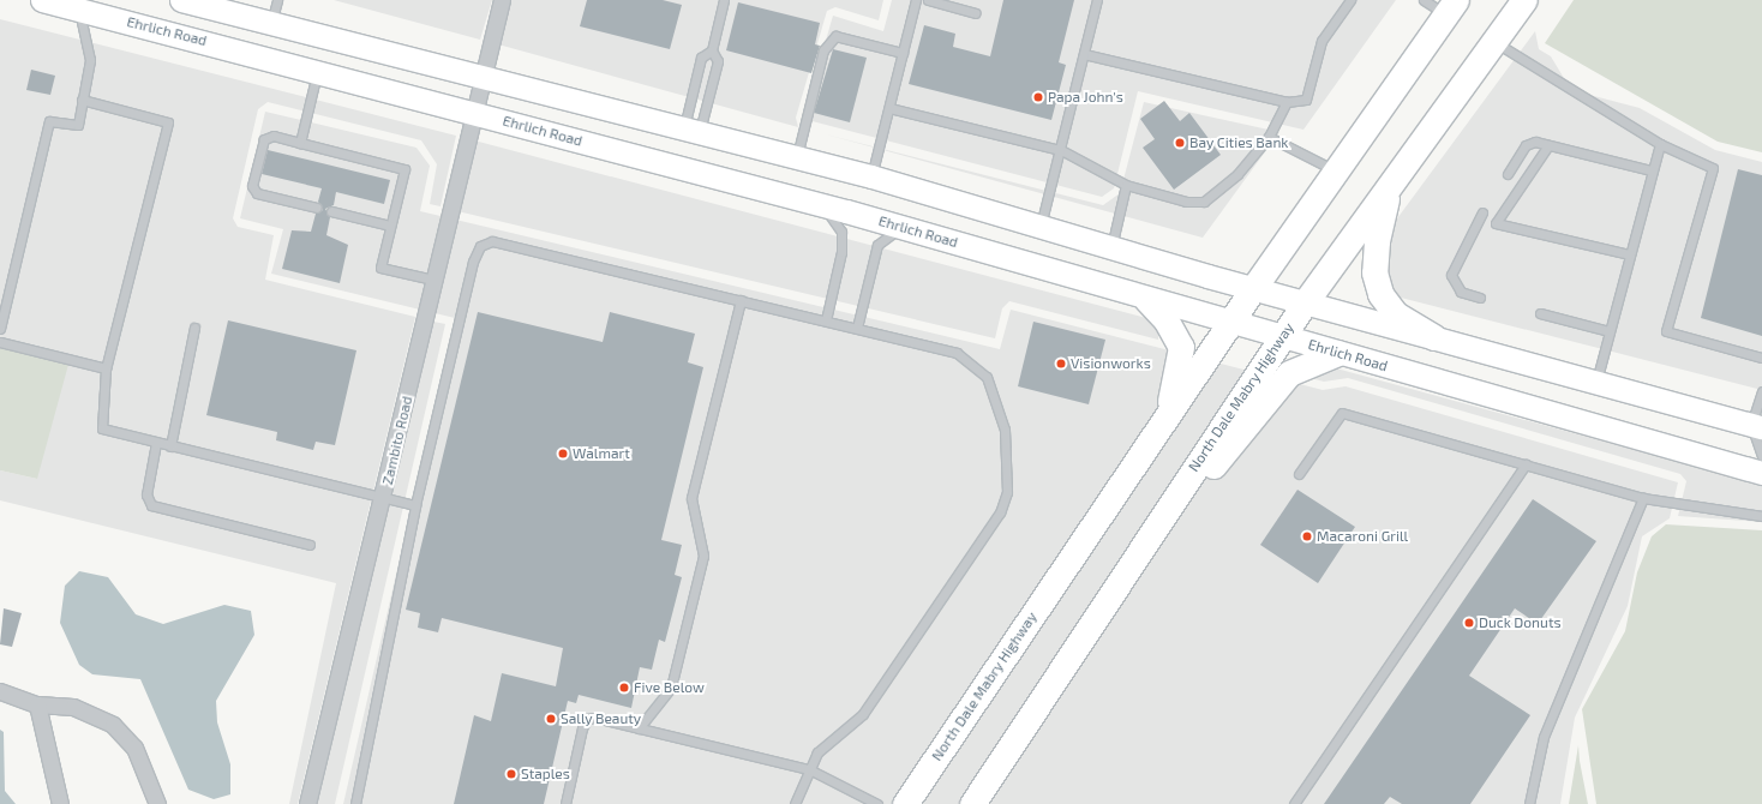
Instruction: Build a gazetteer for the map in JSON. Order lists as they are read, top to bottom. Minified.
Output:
{"streets":{"main road":["Ehrlich Road","North Dale Mabry Highway"],"street":["Zambito Road"]},"crossings":[["Ehrlich Road","North Dale Mabry Highway"],["Ehrlich Road","Zambito Road"]],"places":["Papa John's","Bay Cities Bank","Visionworks","Walmart","Macaroni Grill","Duck Donuts","Five Below","Sally Beauty","Staples"]}
